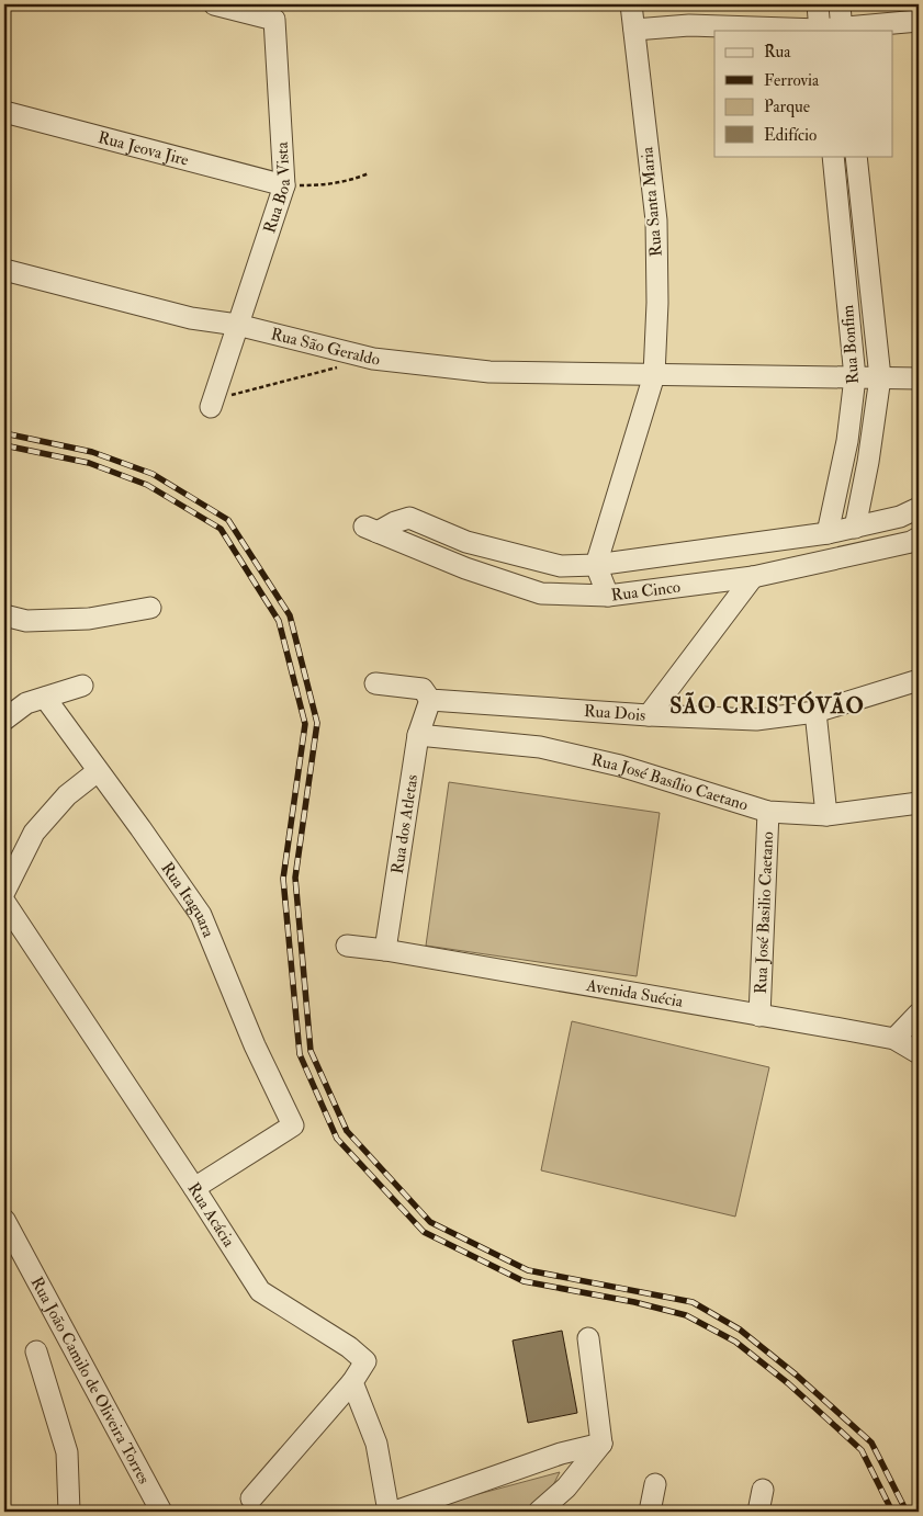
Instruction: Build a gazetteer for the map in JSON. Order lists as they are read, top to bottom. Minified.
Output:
{"streets":{"street":["Rua Jeova Jire","Rua Boa Vista","Rua Santa Maria","Rua Bonfim","Rua São Geraldo","Rua Cinco","Rua Dois","Rua José Basílio Caetano","Rua dos Atletas","Rua Itaguara","Rua José Basilio Caetano","Avenida Suécia","Rua Acácia","Rua João Camilo de Oliveira Torres"]},"crossings":[["Rua Jeova Jire","Rua Boa Vista"],["Rua Boa Vista","Rua São Geraldo"],["Rua Santa Maria","Rua São Geraldo"],["Rua Santa Maria","Rua Cinco"],["Rua Bonfim","Rua Cinco"],["Rua Dois","Rua dos Atletas"],["Rua José Basílio Caetano","Rua dos Atletas"],["Rua José Basílio Caetano","Rua José Basilio Caetano"],["Rua dos Atletas","Avenida Suécia"],["Rua Itaguara","Rua Acácia"],["Rua José Basilio Caetano","Avenida Suécia"]],"districts":["SÃO CRISTÓVÃO"],"legend":["Rua","Ferrovia","Parque","Edifício"]}
